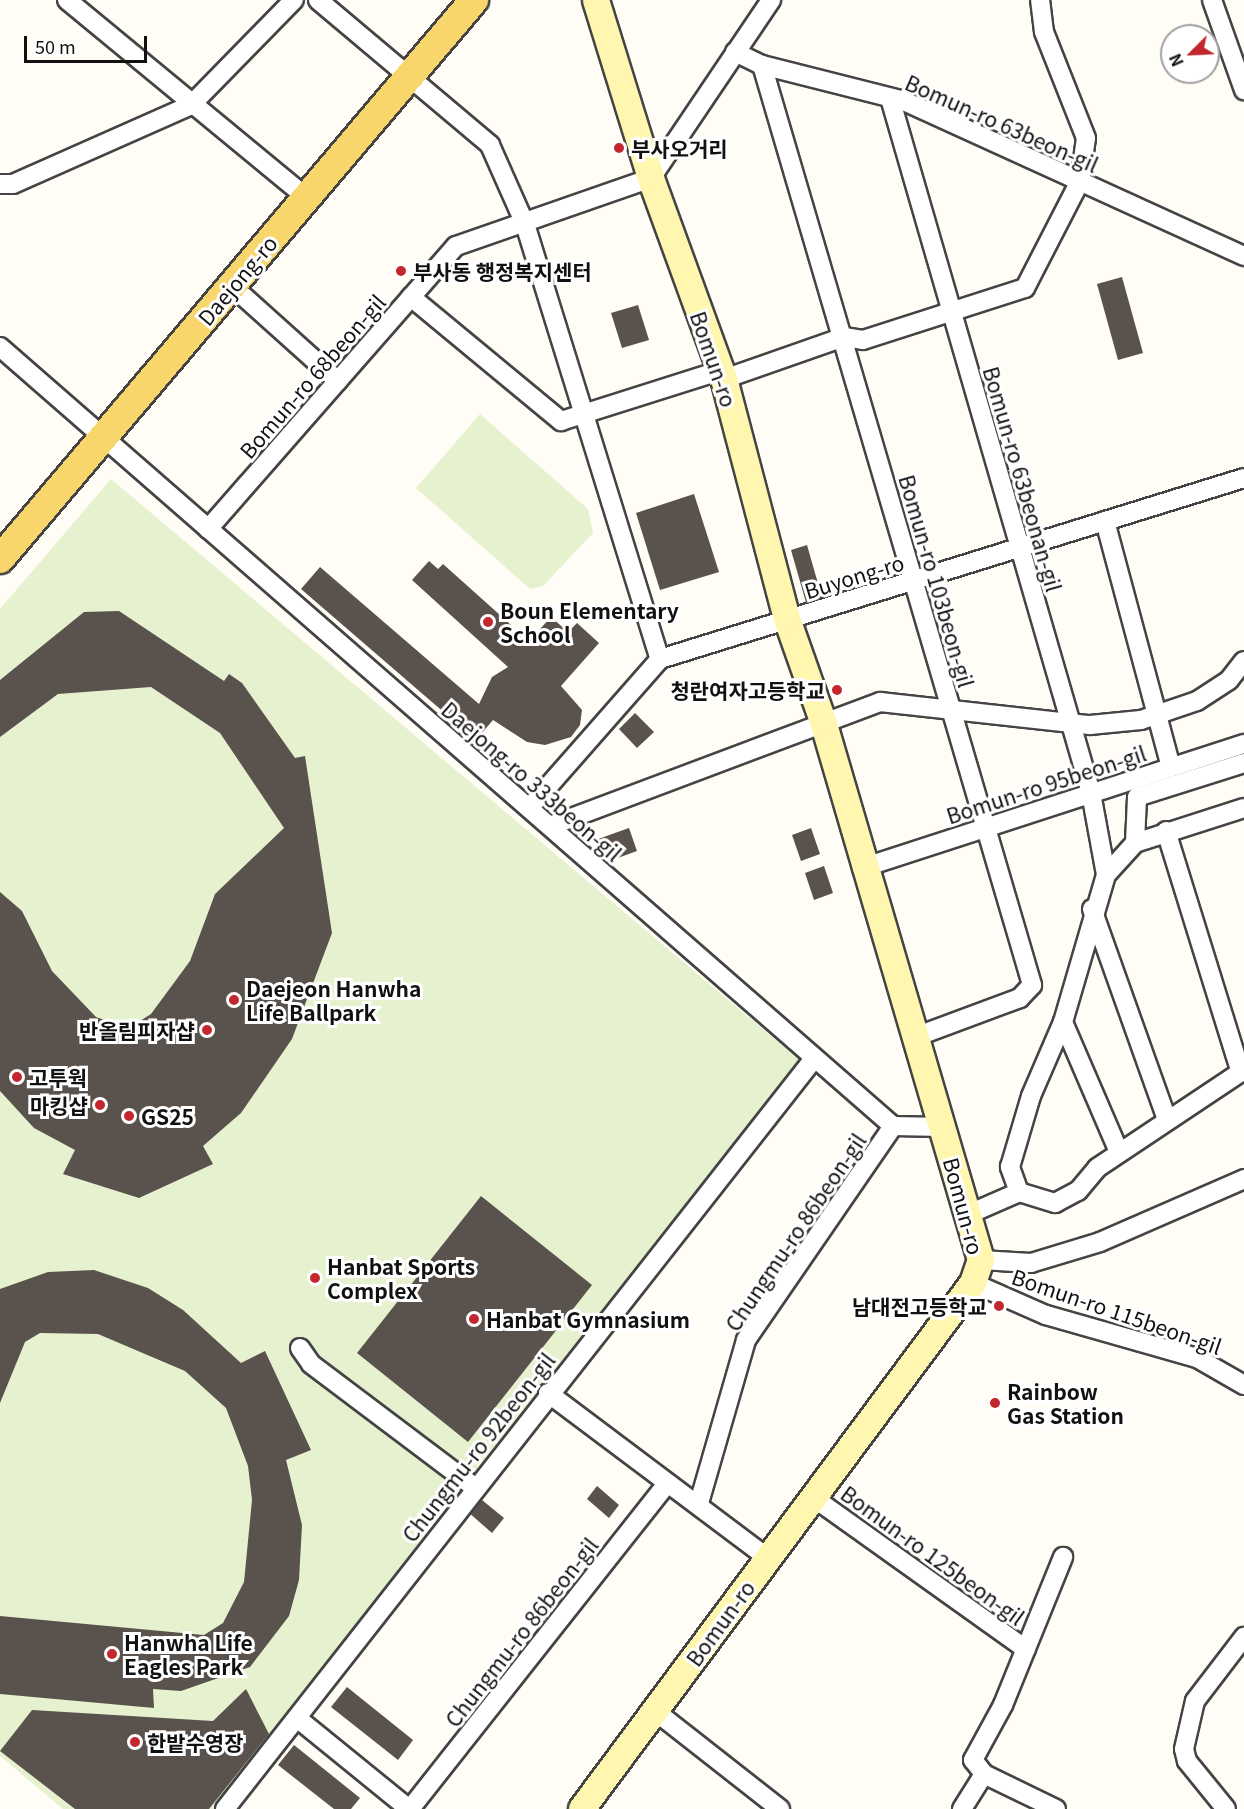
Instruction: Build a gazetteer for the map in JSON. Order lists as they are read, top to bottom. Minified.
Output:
{"streets":{"main road":["Daejong-ro","Bomun-ro"],"street":["Bomun-ro 63beon-gil","Bomun-ro 68beon-gil","Bomun-ro 63beonan-gil","Buyong-ro","Bomun-ro 103beon-gil","Daejong-ro 333beon-gil","Bomun-ro 95beon-gil","Chungmu-ro 86beon-gil","Bomun-ro 115beon-gil","Chungmu-ro 92beon-gil","Bomun-ro 125beon-gil"]},"crossings":[["Bomun-ro 63beon-gil","Bomun-ro 63beonan-gil"],["Bomun-ro 63beon-gil","Bomun-ro 103beon-gil"],["Daejong-ro","Daejong-ro 333beon-gil"],["Bomun-ro","Bomun-ro 68beon-gil"],["Bomun-ro","Buyong-ro"],["Bomun-ro","Bomun-ro 103beon-gil"],["Bomun-ro","Bomun-ro 95beon-gil"],["Bomun-ro","Bomun-ro 115beon-gil"],["Bomun-ro","Bomun-ro 125beon-gil"],["Bomun-ro 68beon-gil","Daejong-ro 333beon-gil"],["Bomun-ro 63beonan-gil","Buyong-ro"],["Bomun-ro 63beonan-gil","Bomun-ro 95beon-gil"],["Buyong-ro","Bomun-ro 103beon-gil"],["Bomun-ro 103beon-gil","Bomun-ro 95beon-gil"],["Daejong-ro 333beon-gil","Chungmu-ro 86beon-gil"],["Daejong-ro 333beon-gil","Chungmu-ro 92beon-gil"]],"places":["부사오거리","부사동 행정복지센터","Boun Elementary School","청란여자고등학교","Daejeon Hanwha Life Ballpark","반올림피자샵","고투웍","마킹샵","GS25","Hanbat Sports Complex","남대전고등학교","Hanbat Gymnasium","Rainbow Gas Station","Hanwha Life Eagles Park","한밭수영장"],"scale_bar":"50 m","north":"bottom left"}
